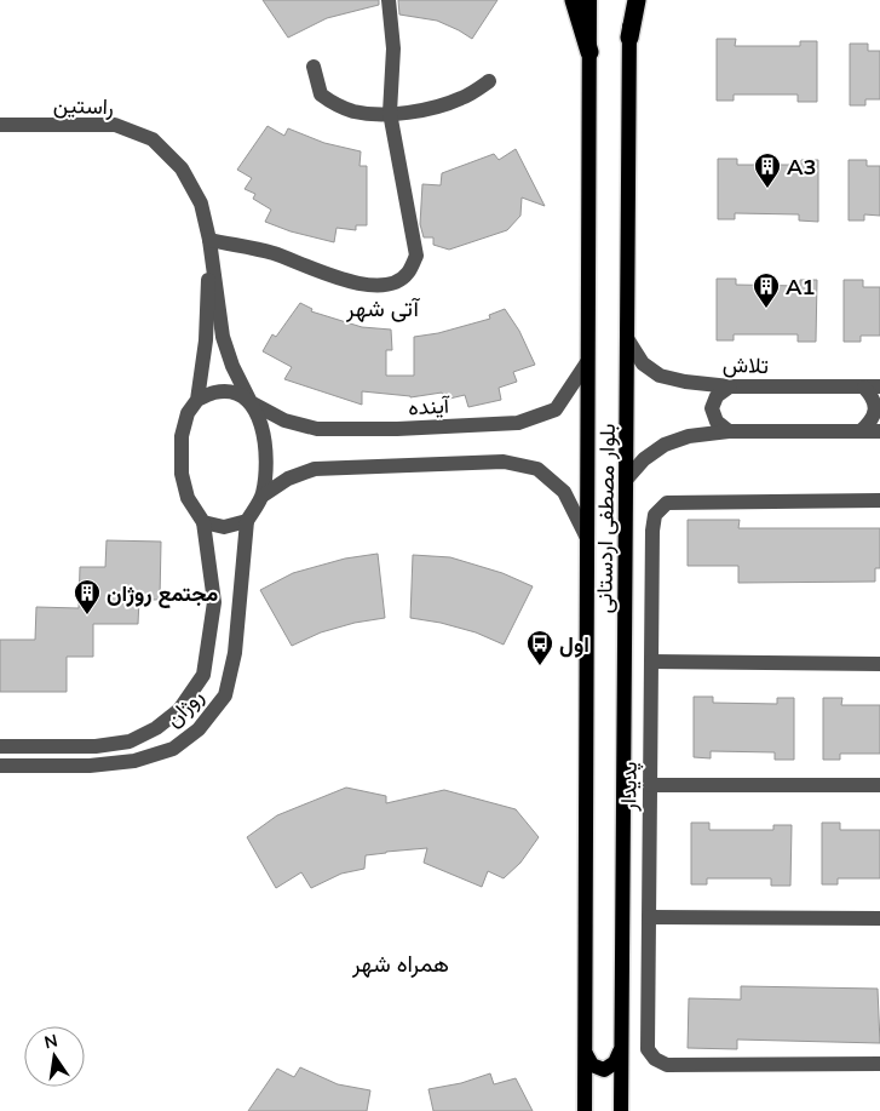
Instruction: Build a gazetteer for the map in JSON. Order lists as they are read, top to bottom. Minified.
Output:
{"streets":{"main road":["بلوار مصطفی اردستانی"],"street":["راستین","تلاش","آینده","روژان","پدیدار"]},"crossings":[["تلاش","بلوار مصطفی اردستانی"],["آینده","بلوار مصطفی اردستانی"],["آینده","روژان"]],"districts":["آتی شهر","همراه شهر"],"places":{"building":["A3","A1","مجتمع روژان"],"bus stop":["اول"]},"north":"top"}
